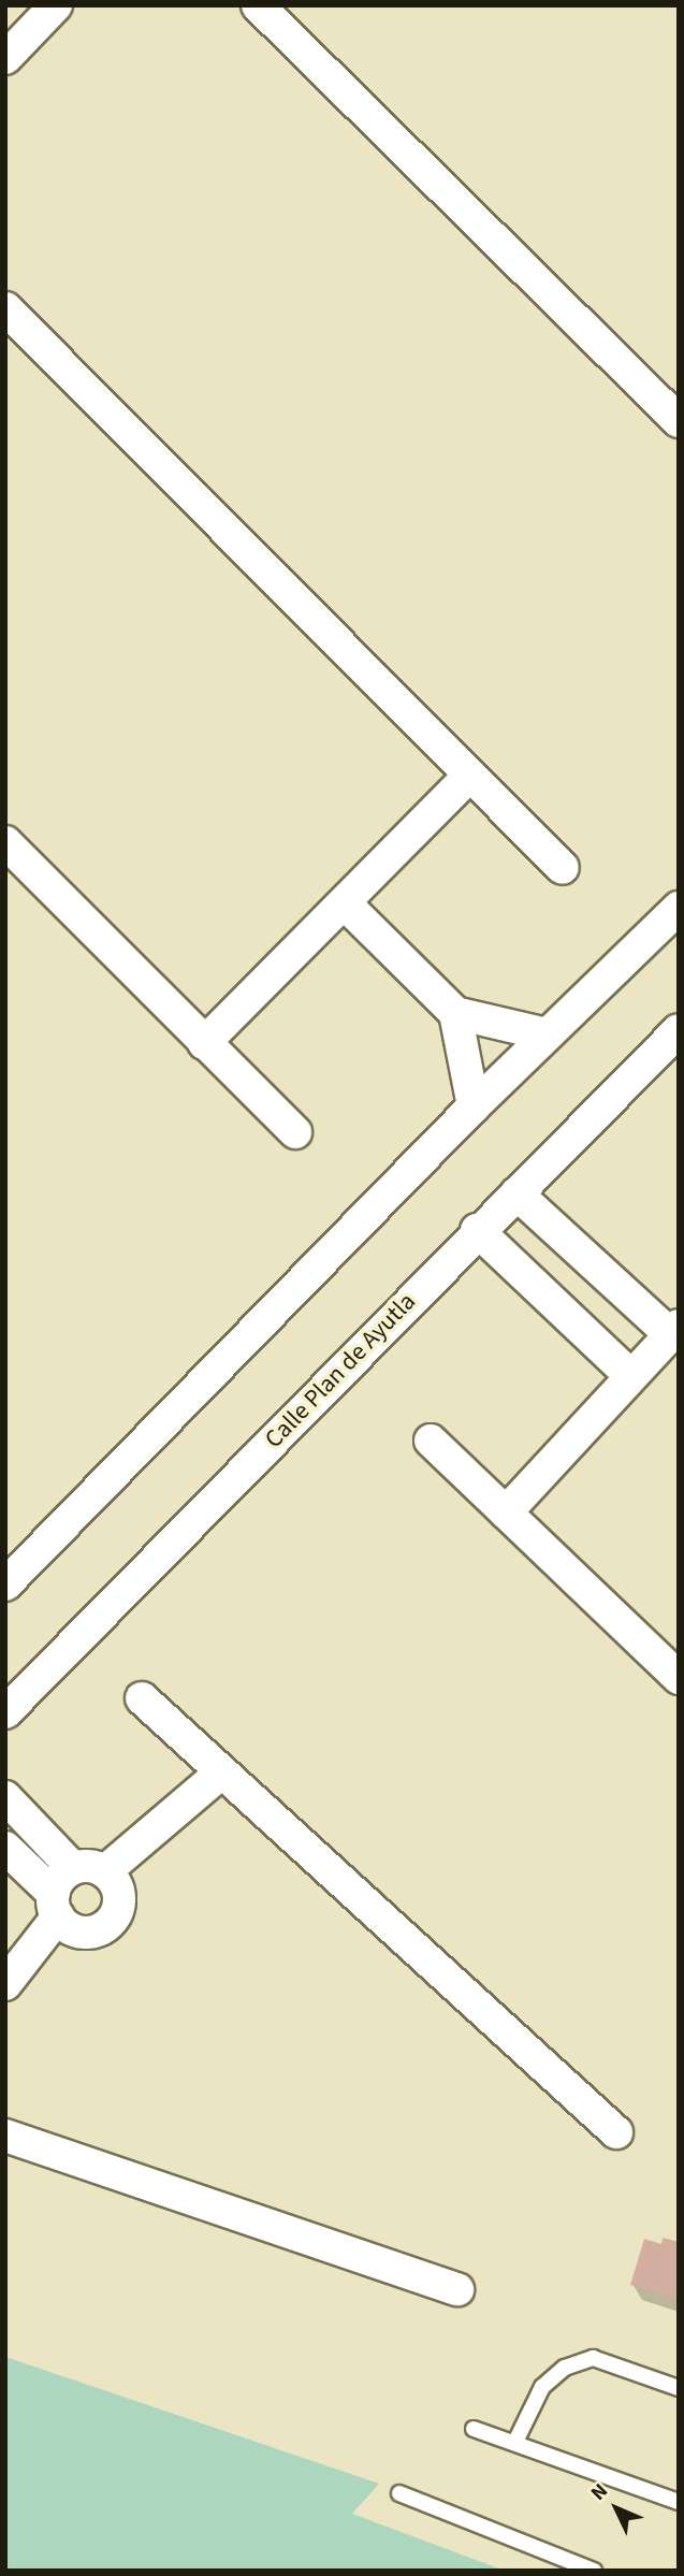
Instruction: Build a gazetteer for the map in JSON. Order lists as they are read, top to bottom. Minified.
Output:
{"streets":{"street":["Calle Plan de Ayutla"]},"north":"top left"}
